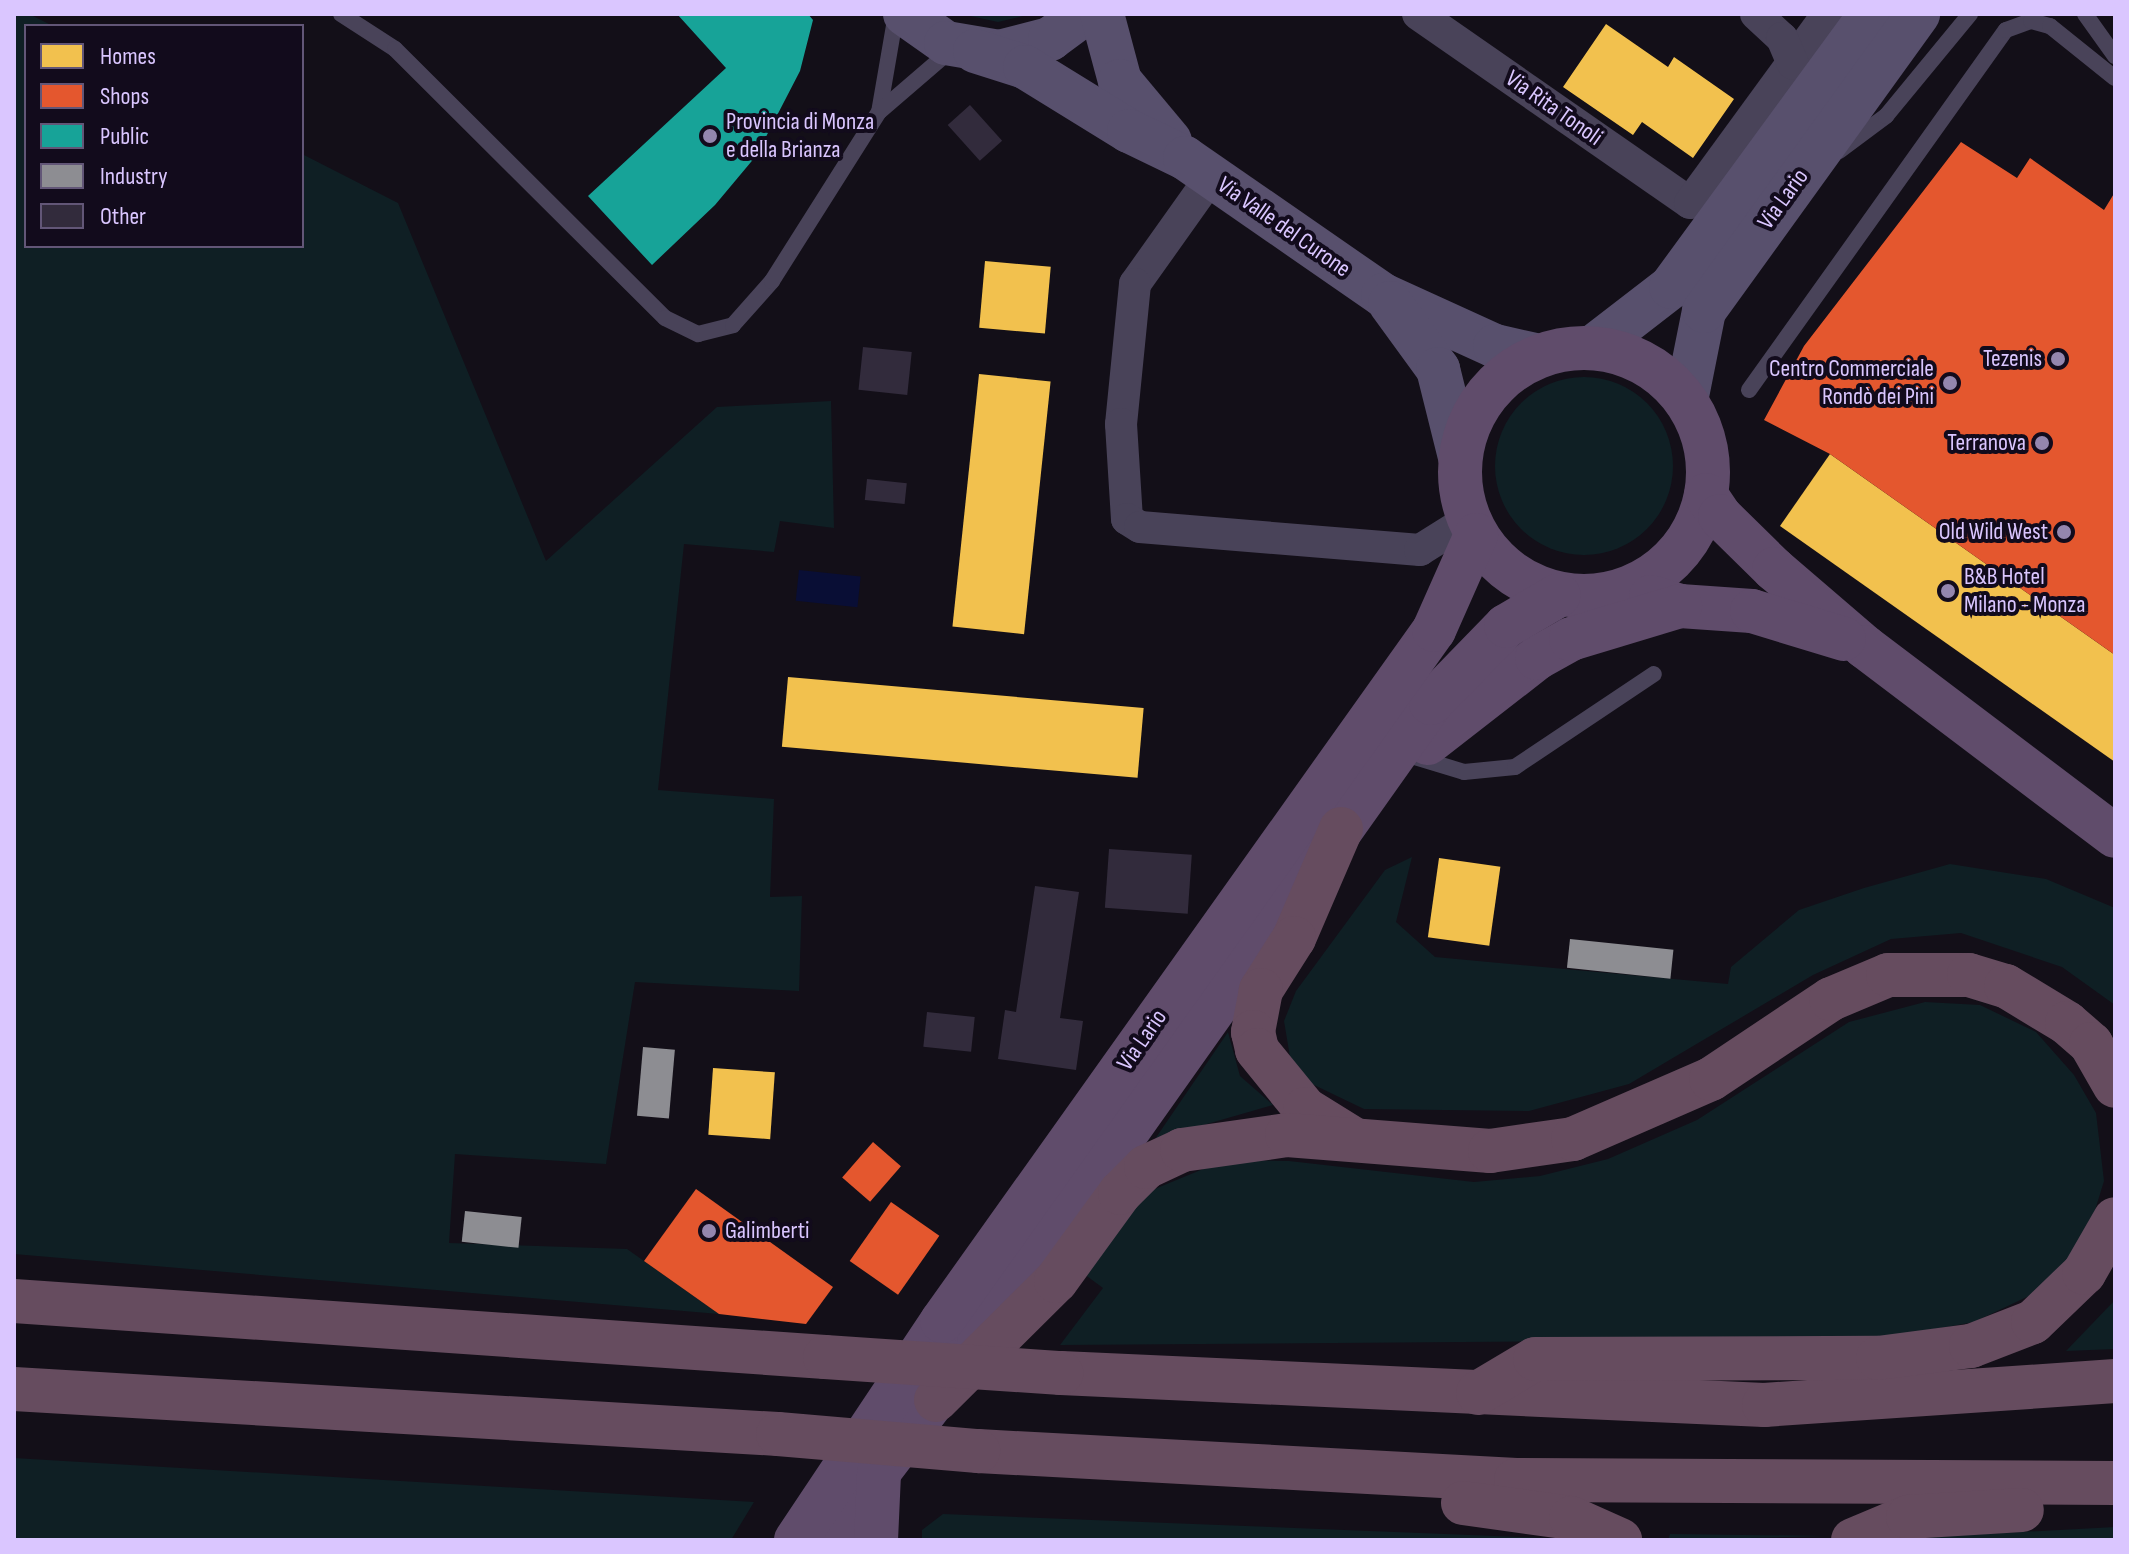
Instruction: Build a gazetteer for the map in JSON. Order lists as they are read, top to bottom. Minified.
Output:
{"streets":{"main road":["Via Lario"],"street":["Via Rita Tonoli","Via Valle del Curone"]},"crossings":[["Via Lario","Via Valle del Curone"]],"places":["Provincia di Monza e della Brianza","Tezenis","Centro Commerciale Rondò dei Pini","Terranova","Old Wild West","B&B Hotel Milano - Monza","Galimberti"],"legend":["Homes","Shops","Public","Industry","Other"]}
